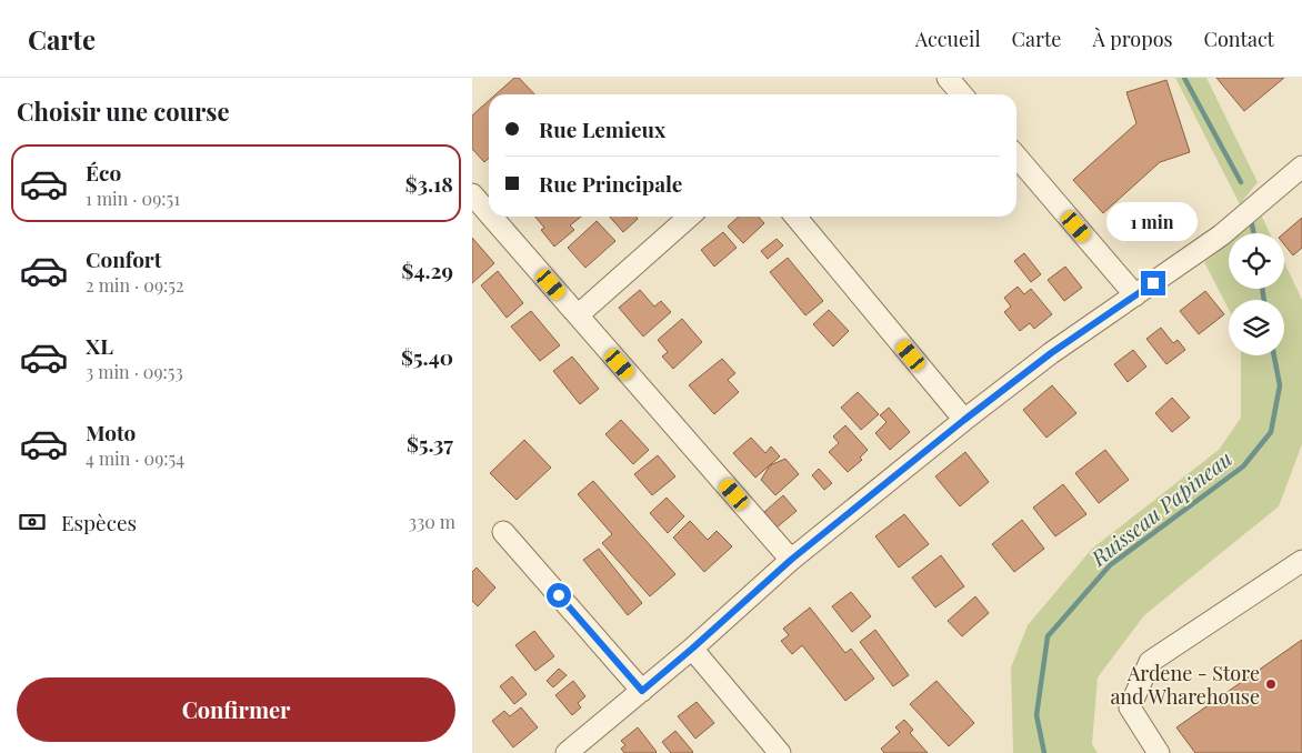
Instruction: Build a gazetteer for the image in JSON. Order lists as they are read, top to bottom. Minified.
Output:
{"water":["Ruisseau Papineau"],"places":["Ardene - Store and Wharehouse"],"page":{"header":"Carte","nav":["Accueil","Carte","À propos","Contact"],"heading":"Choisir une course","banner":["Rue Lemieux","Rue Principale"],"list":[{"name":"Éco","note":"1 min · 09:51","value":"$3.18"},{"name":"Confort","note":"2 min · 09:52","value":"$4.29"},{"name":"XL","note":"3 min · 09:53","value":"$5.40"},{"name":"Moto","note":"4 min · 09:54","value":"$5.37"}],"bubble":"1 min","pay":["Espèces","330 m"],"buttons":"Confirmer"}}
